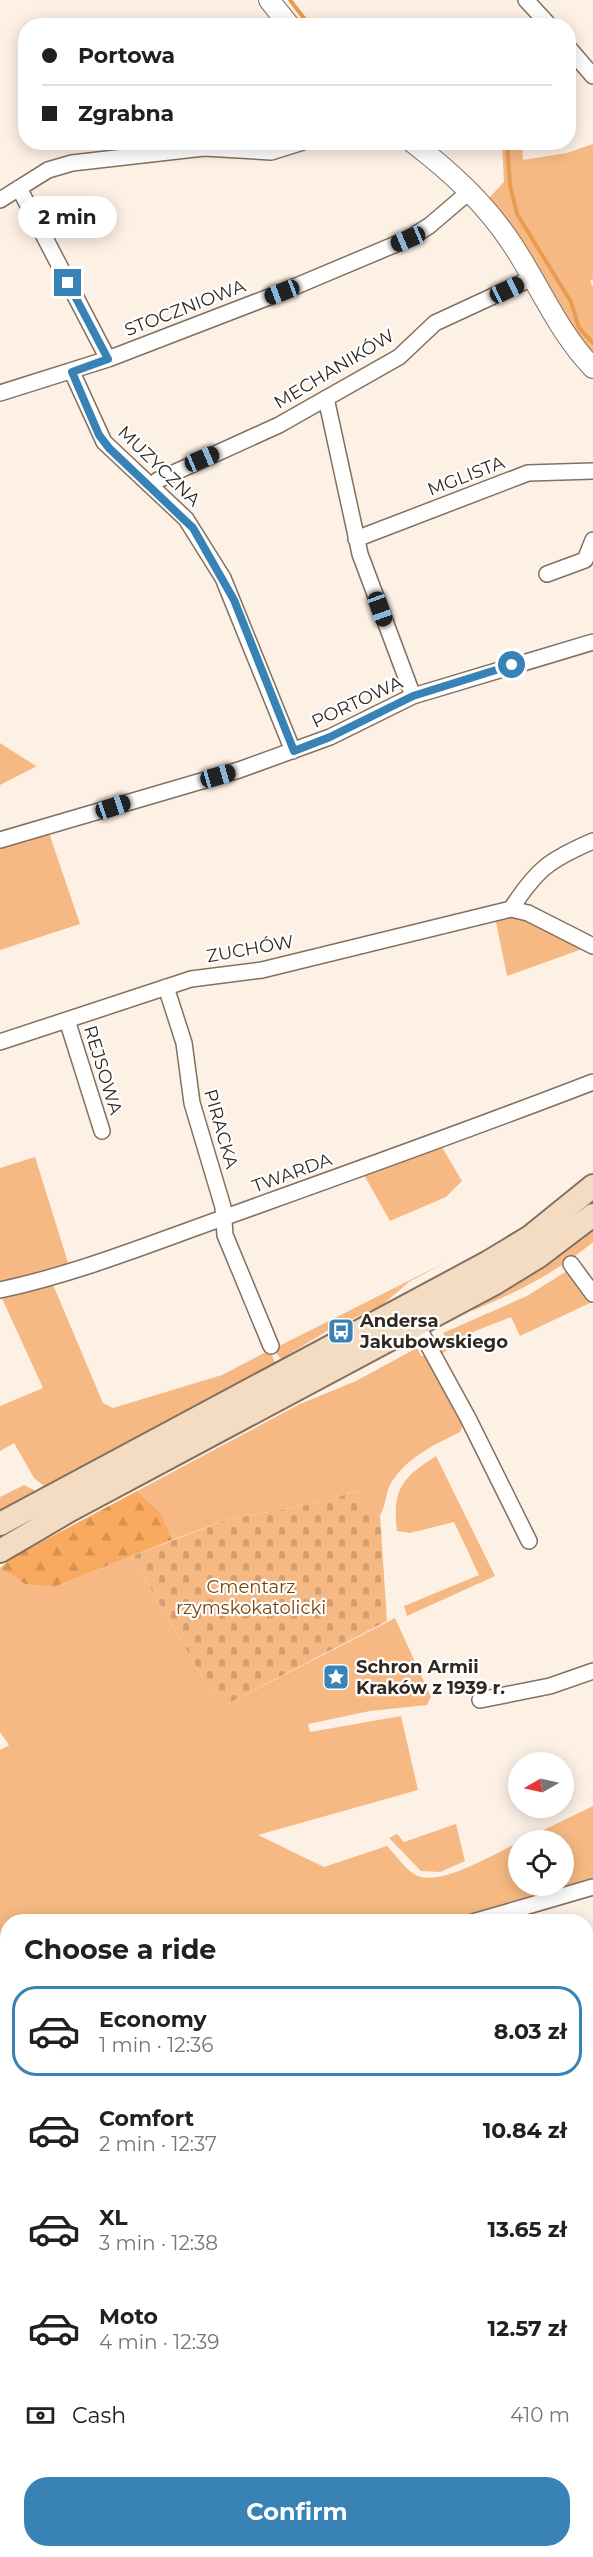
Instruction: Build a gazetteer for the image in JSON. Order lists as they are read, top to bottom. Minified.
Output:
{"streets":{"street":["STOCZNIOWA","MECHANIKÓW","MUZYCZNA","MGLISTA","PORTOWA","ZUCHÓW","REJSOWA","PIRACKA","TWARDA"]},"crossings":[["STOCZNIOWA","MUZYCZNA"],["MECHANIKÓW","MUZYCZNA"],["MUZYCZNA","PORTOWA"],["ZUCHÓW","REJSOWA"],["ZUCHÓW","PIRACKA"],["PIRACKA","TWARDA"]],"parks":["Cmentarz rzymskokatolicki"],"places":{"bus stop":["Andersa Jakubowskiego"],"place":["Schron Armii Kraków z 1939 r."]},"north":"left","page":{"banner":["Portowa","Zgrabna"],"bubble":"2 min","heading":"Choose a ride","list":[{"name":"Economy","note":"1 min · 12:36","value":"8.03 zł"},{"name":"Comfort","note":"2 min · 12:37","value":"10.84 zł"},{"name":"XL","note":"3 min · 12:38","value":"13.65 zł"},{"name":"Moto","note":"4 min · 12:39","value":"12.57 zł"}],"pay":["Cash","410 m"],"buttons":"Confirm"}}
